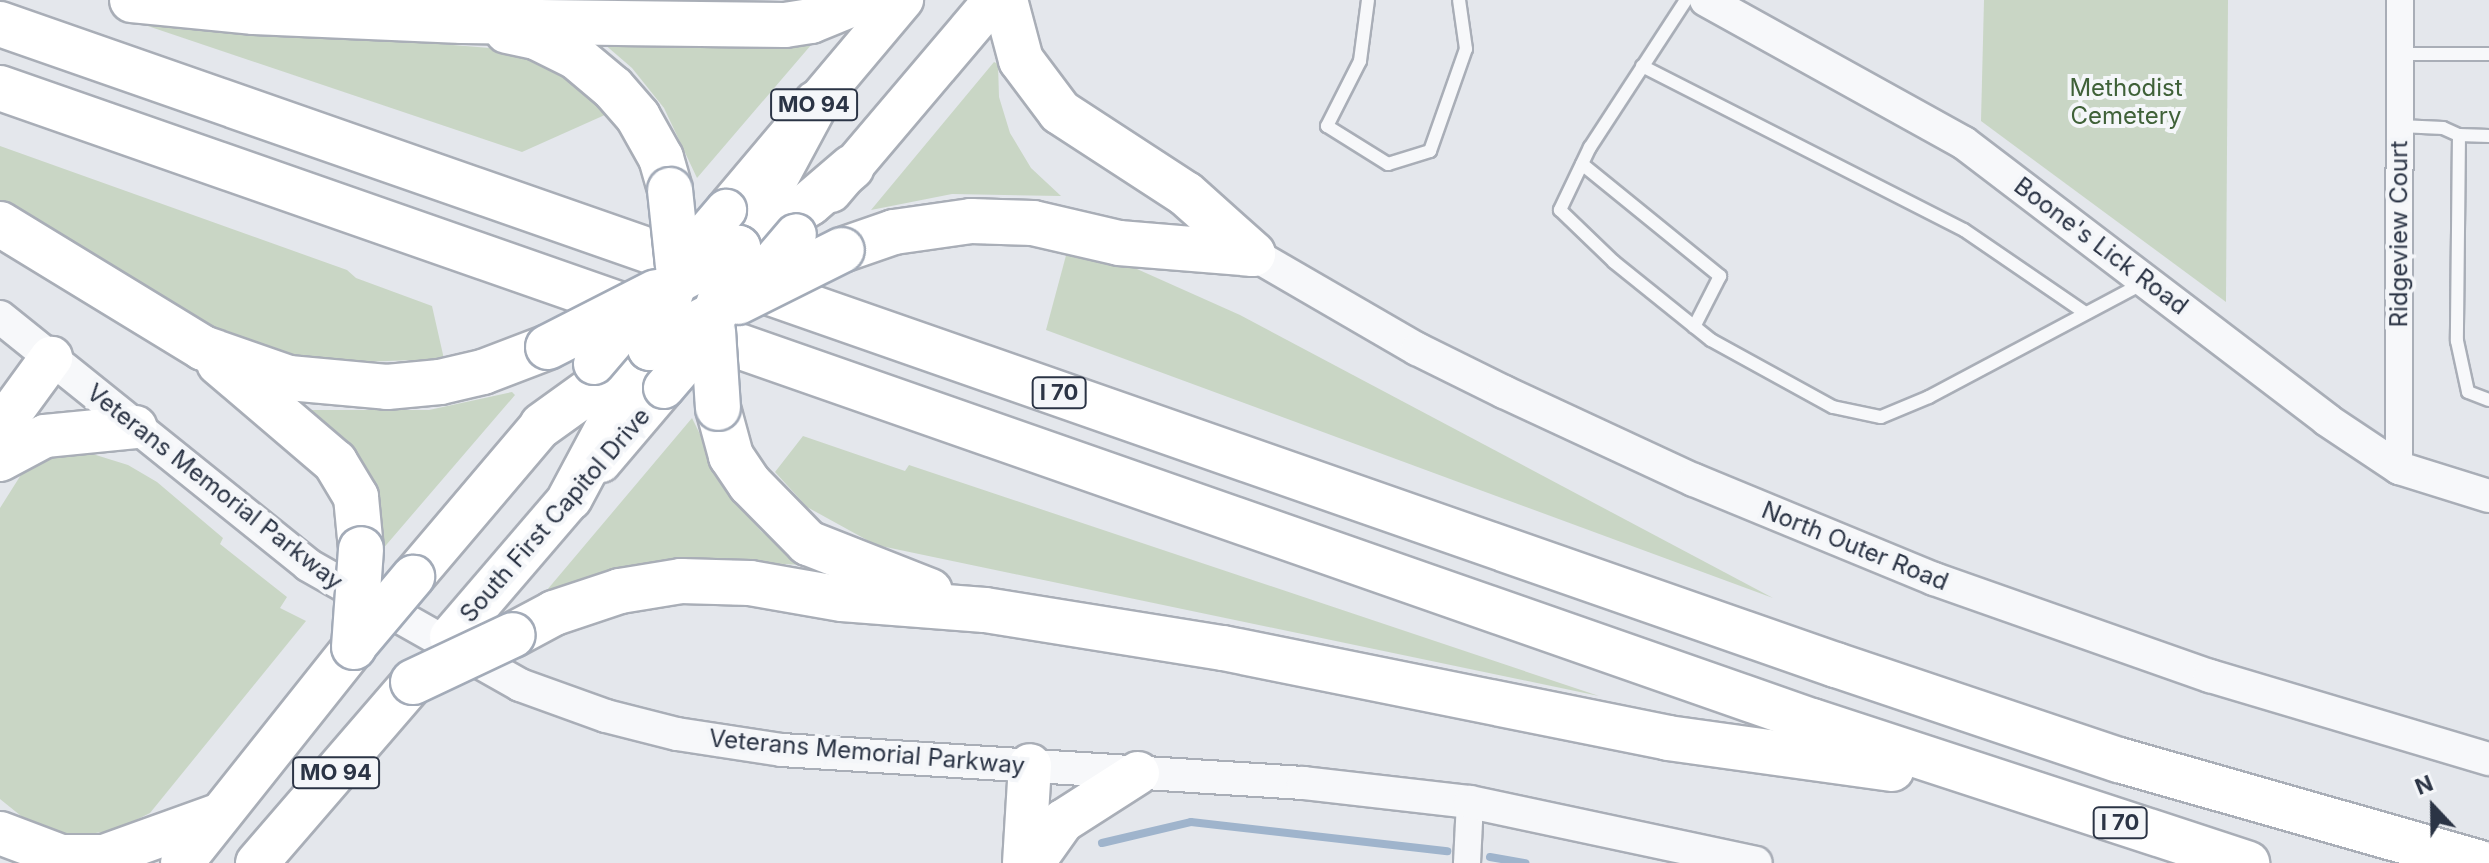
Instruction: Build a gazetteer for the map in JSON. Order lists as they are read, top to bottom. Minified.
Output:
{"streets":{"highway":["MO 94","I 70","South First Capitol Drive"],"street":["Ridgeview Court","Boone's Lick Road","Veterans Memorial Parkway","North Outer Road"]},"crossings":[["Ridgeview Court","Boone's Lick Road"]],"parks":["Methodist Cemetery"],"north":"top"}
